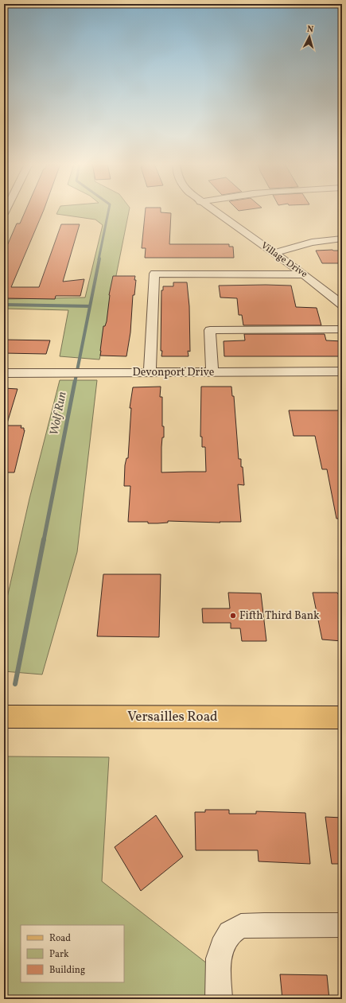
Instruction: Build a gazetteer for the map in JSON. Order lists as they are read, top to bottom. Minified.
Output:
{"streets":{"main road":["Versailles Road"],"street":["Village Drive","Devonport Drive"]},"water":["Wolf Run"],"places":["Fifth Third Bank"],"legend":["Road","Park","Building"],"north":"top"}
